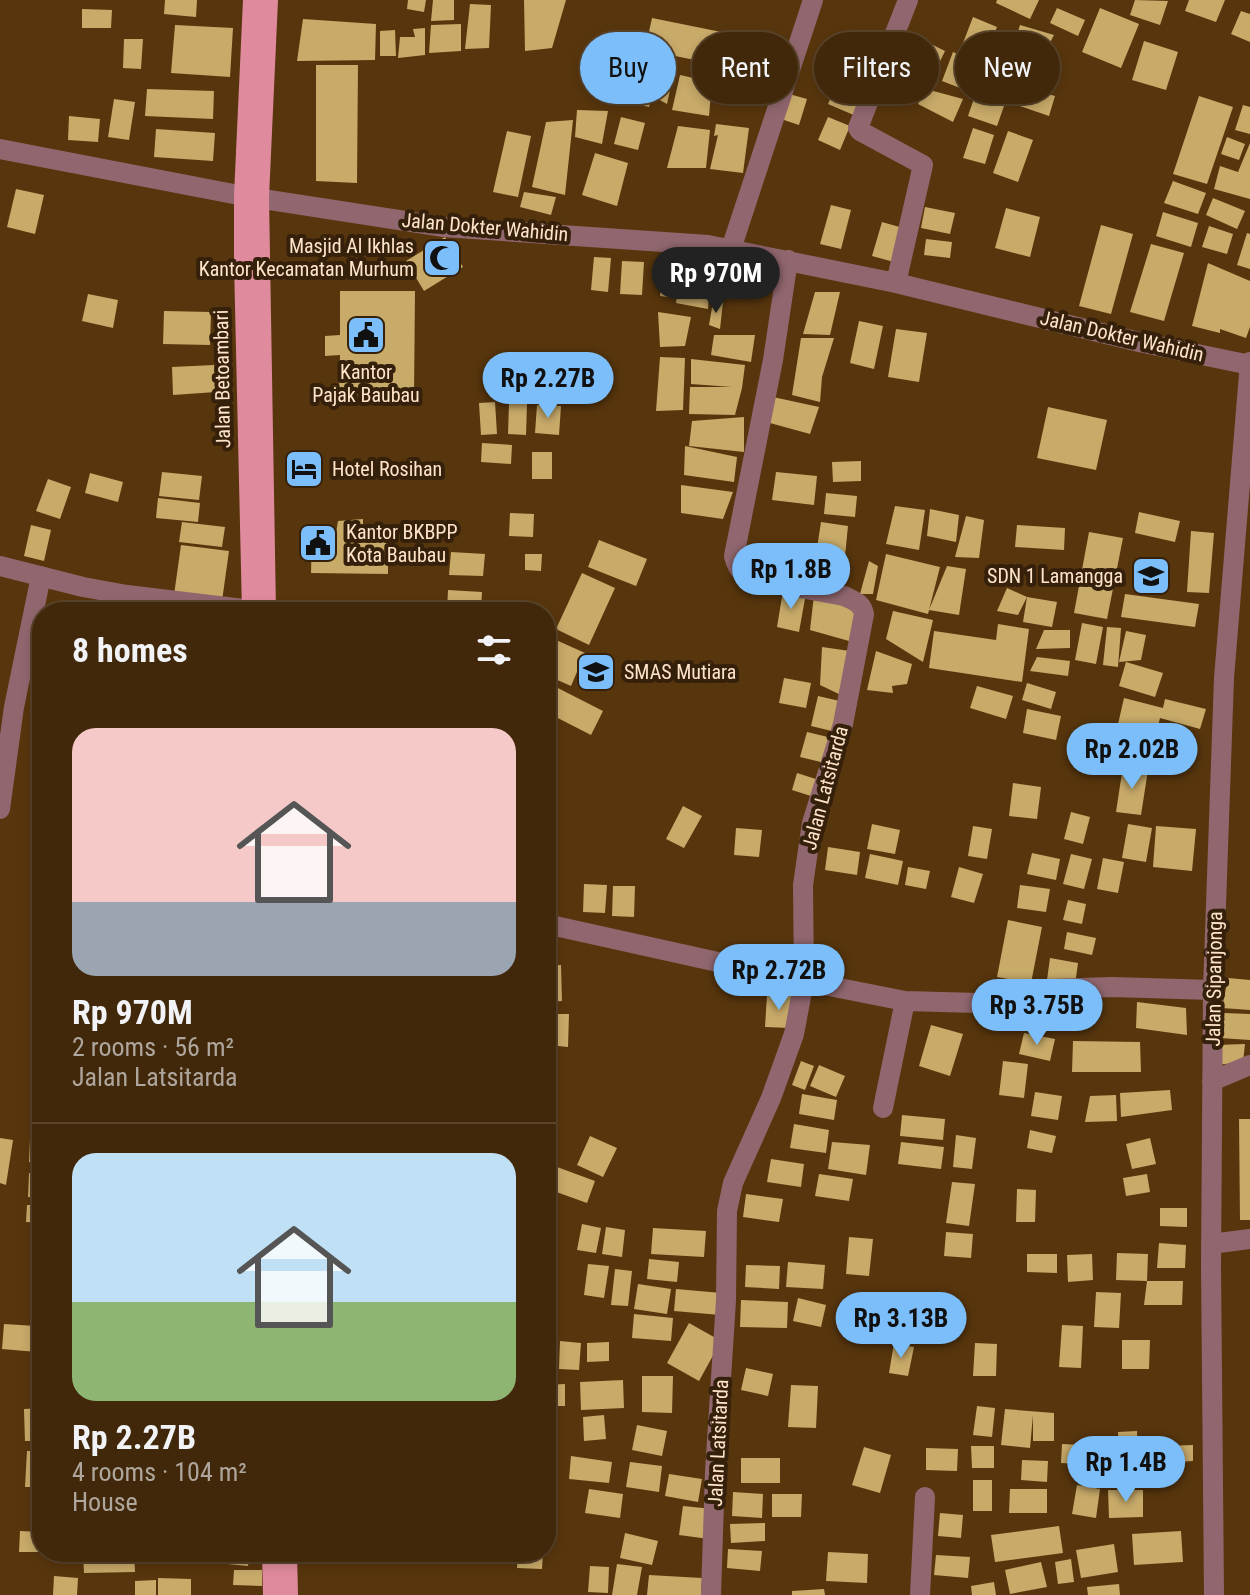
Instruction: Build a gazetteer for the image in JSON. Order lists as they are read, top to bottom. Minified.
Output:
{"streets":{"main road":["Jalan Betoambari"],"street":["Jalan Dokter Wahidin","Jalan Latsitarda","Jalan Sipanjonga"]},"crossings":[["Jalan Dokter Wahidin","Jalan Betoambari"],["Jalan Dokter Wahidin","Jalan Latsitarda"],["Jalan Dokter Wahidin","Jalan Sipanjonga"]],"places":{"mosque":["Masjid Al Ikhlas Kantor Kecamatan Murhum"],"public building":["Kantor Pajak Baubau","Kantor BKBPP Kota Baubau"],"hotel":["Hotel Rosihan"],"school or university":["SDN 1 Lamangga","SMAS Mutiara"]},"page":{"chip":["Buy","Rent","Filters","New"],"price":["Rp 970M","Rp 2.27B","Rp 1.8B","Rp 2.02B","Rp 2.72B","Rp 3.75B","Rp 3.13B","Rp 1.4B"],"heading":"8 homes","list":[{"name":"Rp 970M","note":"2 rooms · 56 m² · Jalan Latsitarda"},{"name":"Rp 2.27B","note":"4 rooms · 104 m² · House"}]}}
